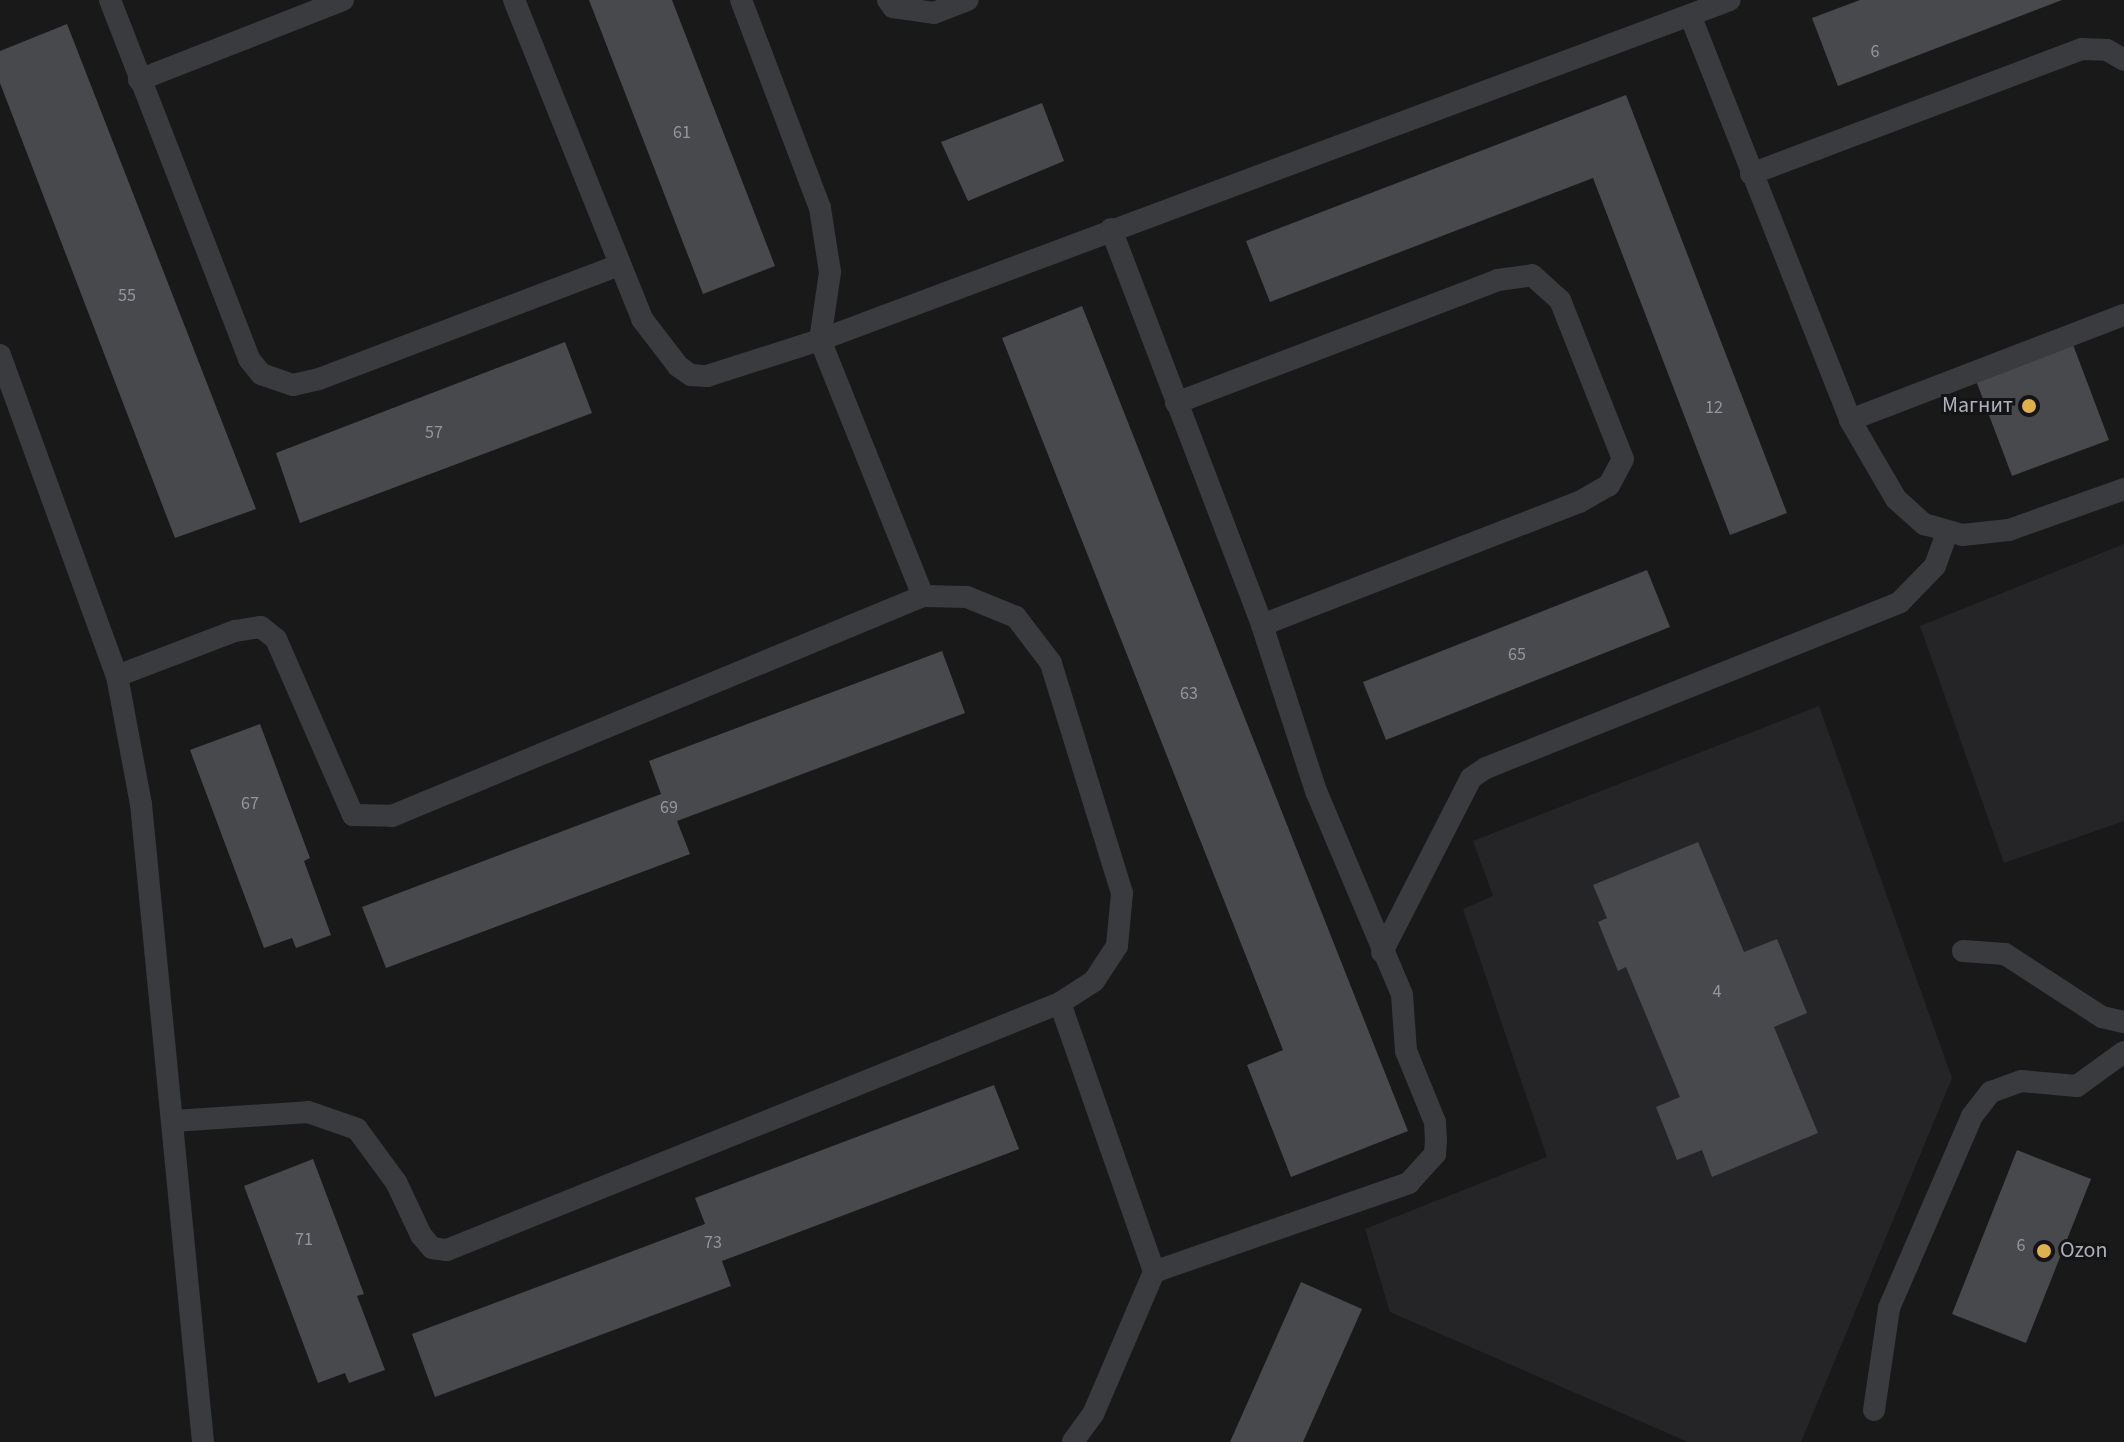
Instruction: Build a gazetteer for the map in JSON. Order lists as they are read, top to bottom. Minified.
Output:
{"places":["Магнит","Ozon"],"house_numbers":["6","61","55","12","57","65","63","67","69","4","71","73","6"]}
